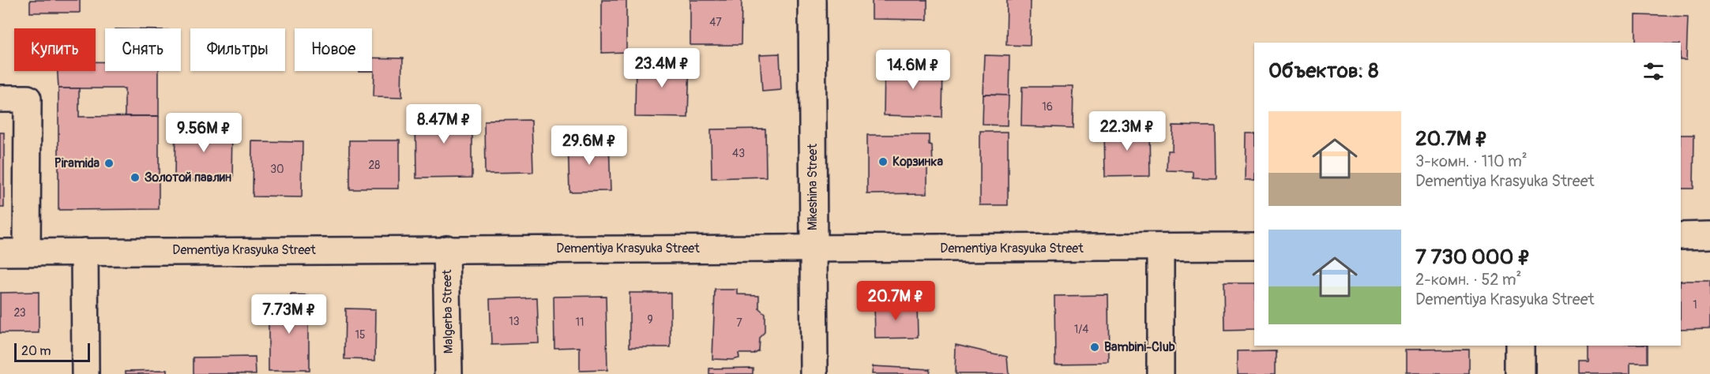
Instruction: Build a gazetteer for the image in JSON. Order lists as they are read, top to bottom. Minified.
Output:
{"streets":{"street":["Mikeshina Street","Dementiya Krasyuka Street","Malgerba Street"]},"crossings":[["Mikeshina Street","Dementiya Krasyuka Street"],["Dementiya Krasyuka Street","Malgerba Street"]],"places":["Корзинка","Piramida","Золотой павлин","Bambini-Club"],"house_numbers":["47","16","43","28","30","1","23","9","13","11","7","1/4","15"],"scale_bar":"20 m","page":{"chip":["Купить","Снять","Фильтры","Новое"],"heading":"Объектов: 8","price":["23.4M ₽","14.6M ₽","8.47M ₽","22.3M ₽","9.56M ₽","29.6M ₽","20.7M ₽","7.73M ₽"],"list":[{"name":"20.7M ₽","note":"3-комн. · 110 m² · Dementiya Krasyuka Street"},{"name":"7 730 000 ₽","note":"2-комн. · 52 m² · Dementiya Krasyuka Street"}],"scale":"20 m"}}
